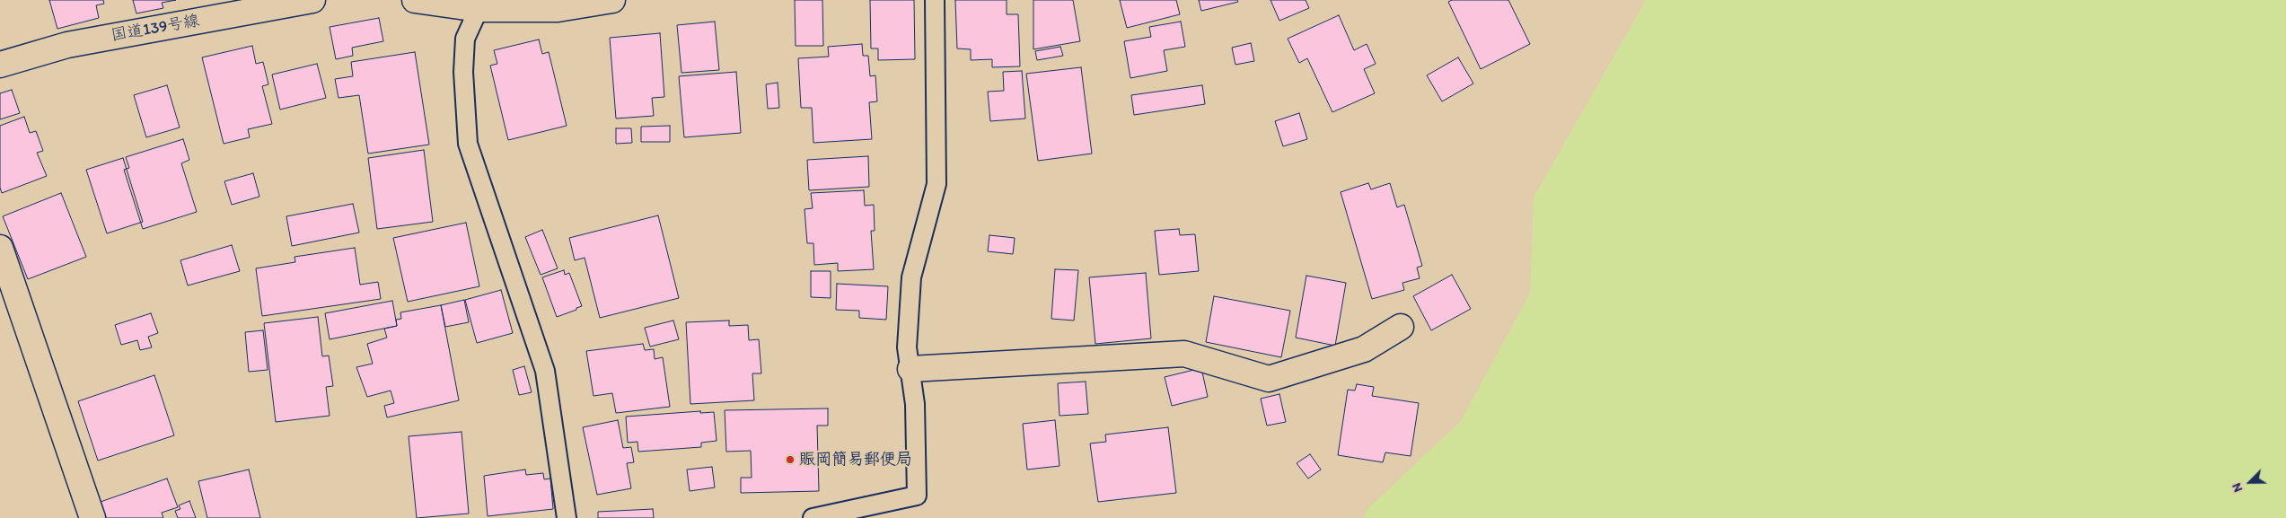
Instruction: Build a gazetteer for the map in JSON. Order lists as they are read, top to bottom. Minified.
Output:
{"streets":{"main road":["国道139号線"]},"places":["賑岡簡易郵便局"],"north":"bottom left"}
